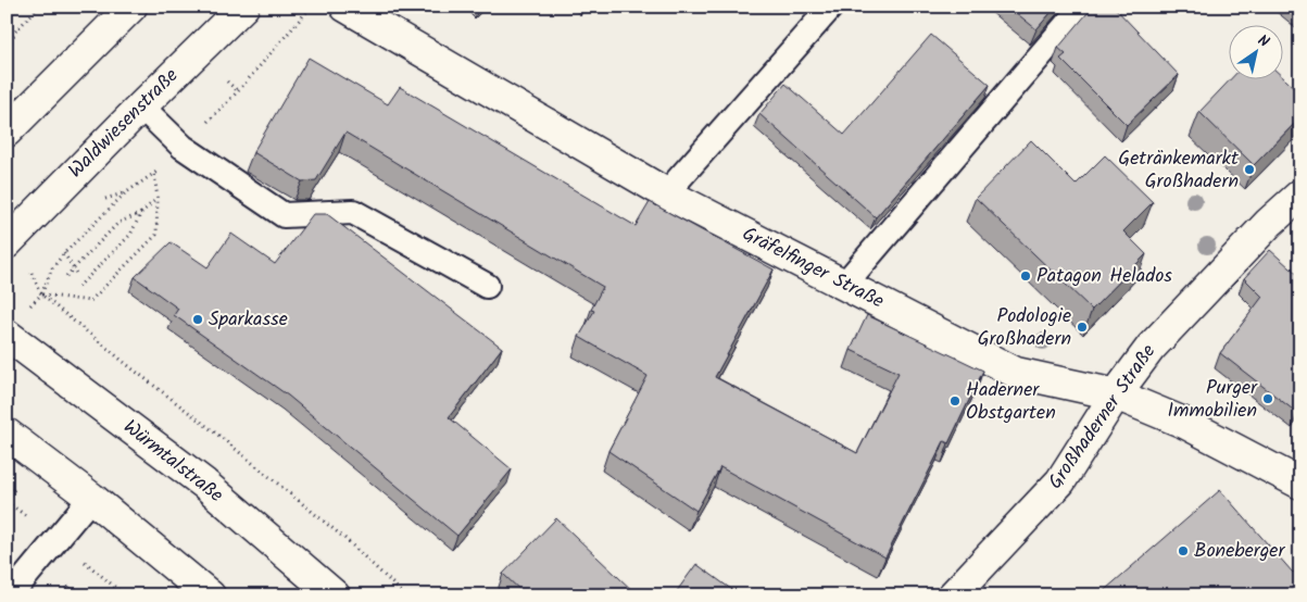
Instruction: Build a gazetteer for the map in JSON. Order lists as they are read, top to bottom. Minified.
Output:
{"streets":{"street":["Waldwiesenstraße","Gräfelfinger Straße","Großhaderner Straße","Würmtalstraße"]},"crossings":[["Gräfelfinger Straße","Großhaderner Straße"]],"places":["Getränkemarkt Großhadern","Patagon Helados","Sparkasse","Podologie Großhadern","Purger Immobilien","Haderner Obstgarten","Boneberger"],"north":"top right"}
